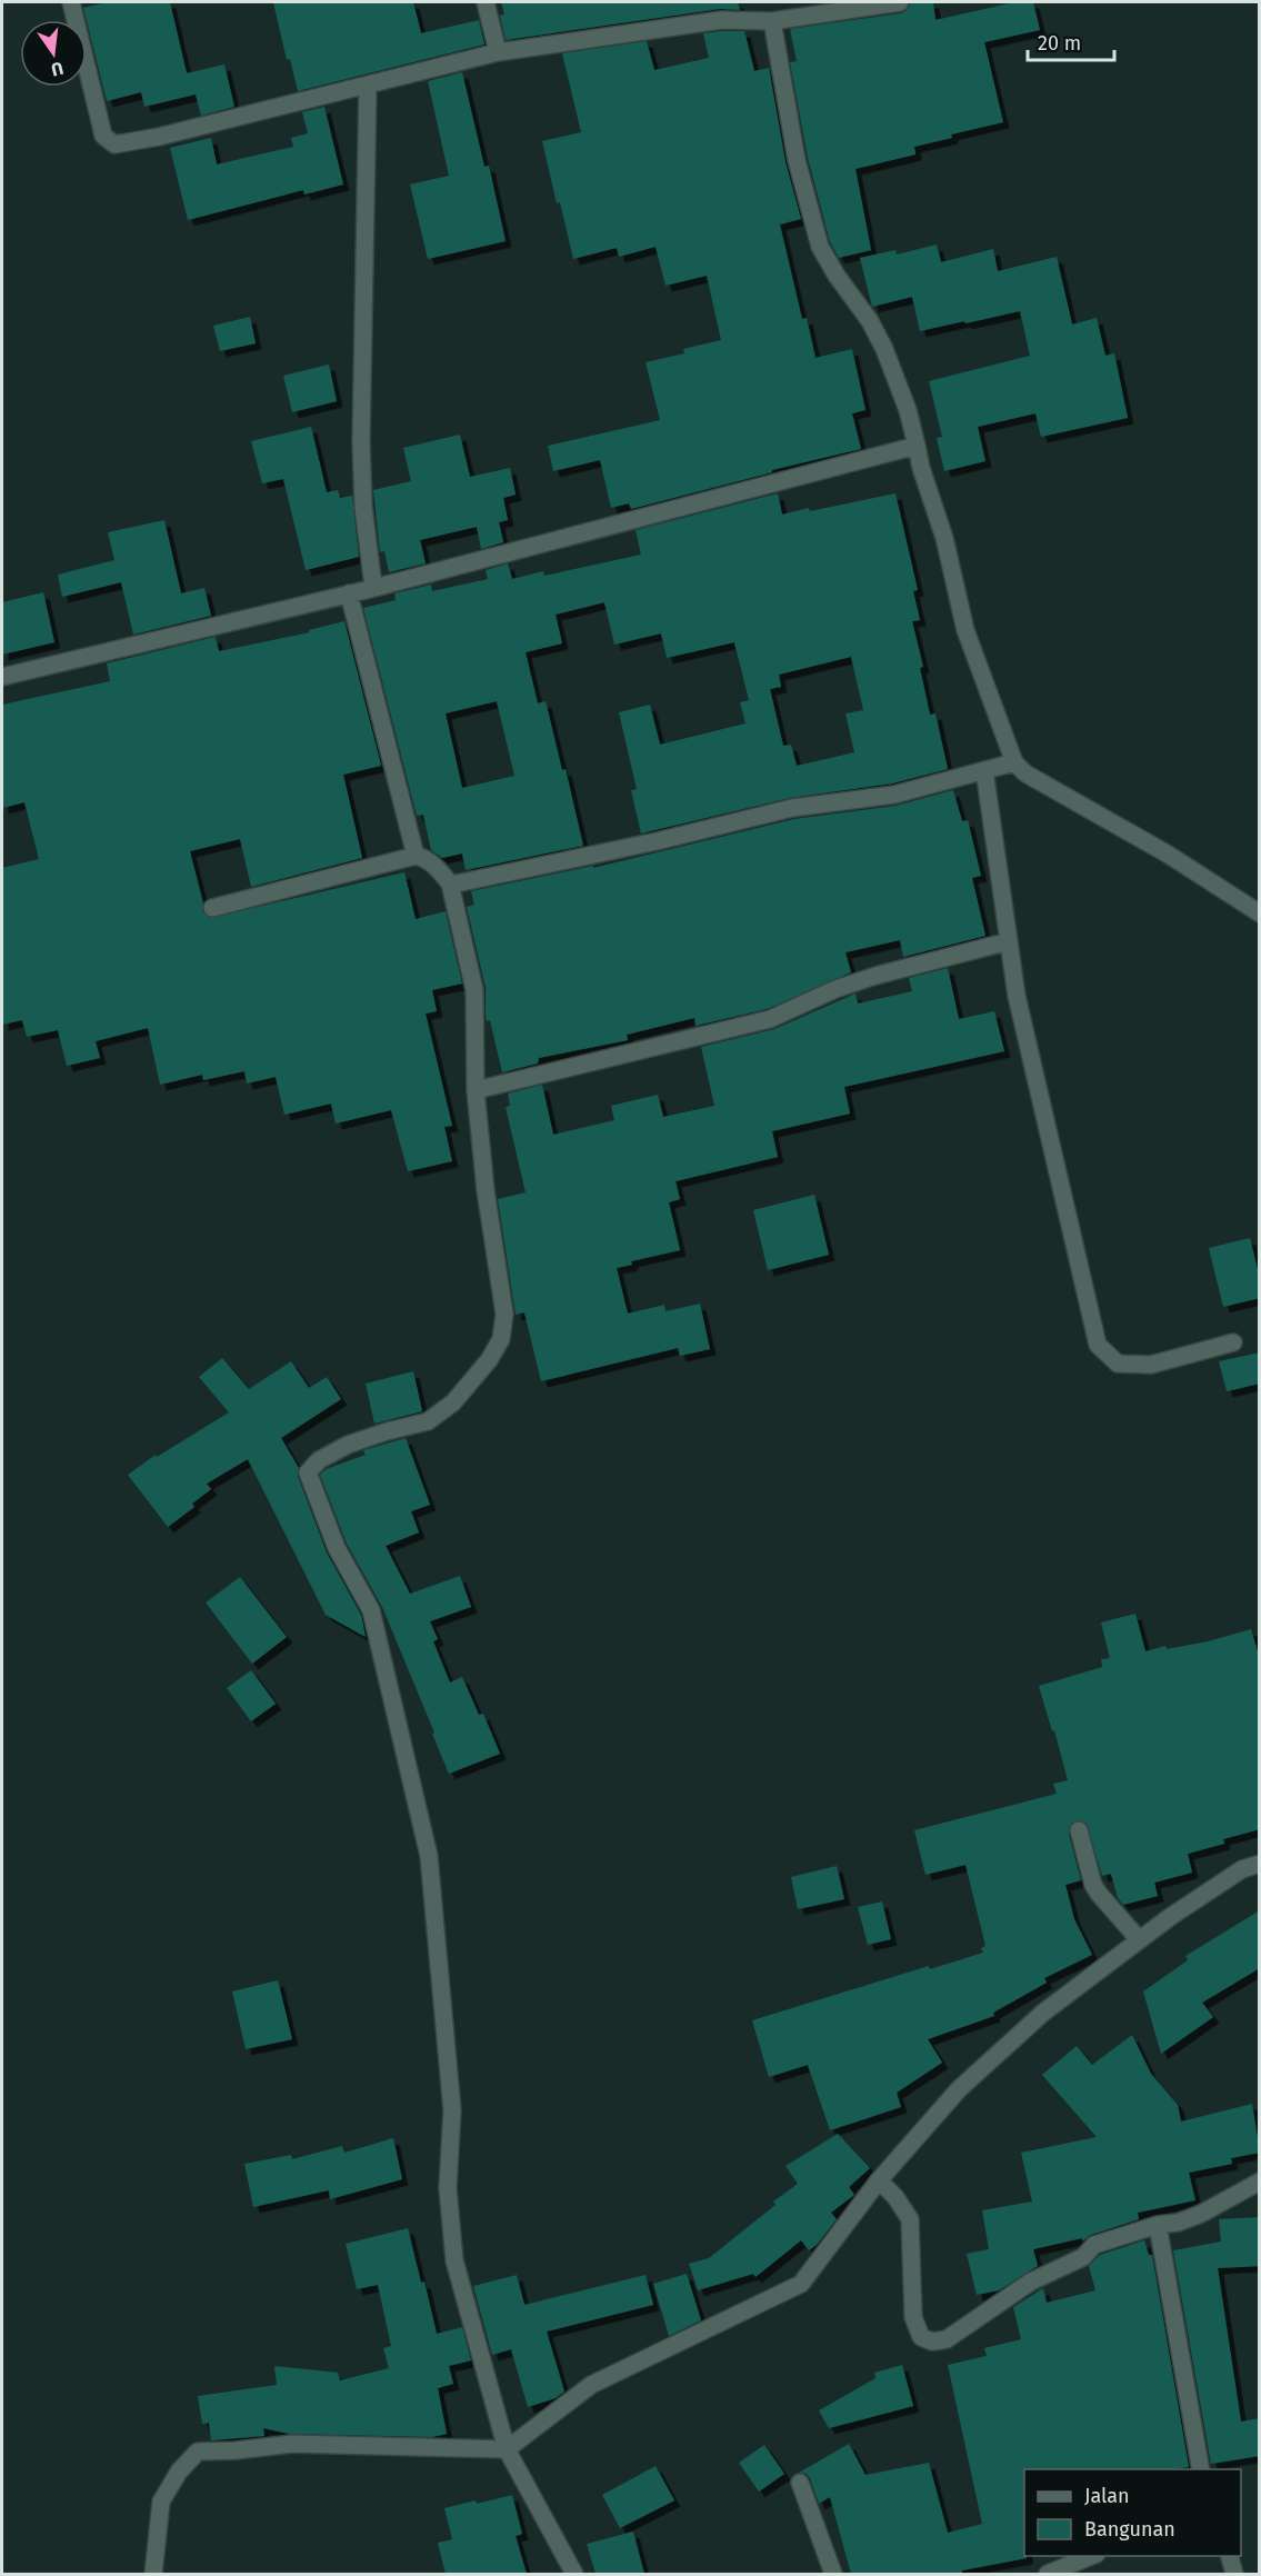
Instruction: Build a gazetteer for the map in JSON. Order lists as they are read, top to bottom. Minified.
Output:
{"legend":["Jalan","Bangunan"],"scale_bar":"20 m","north":"bottom"}
